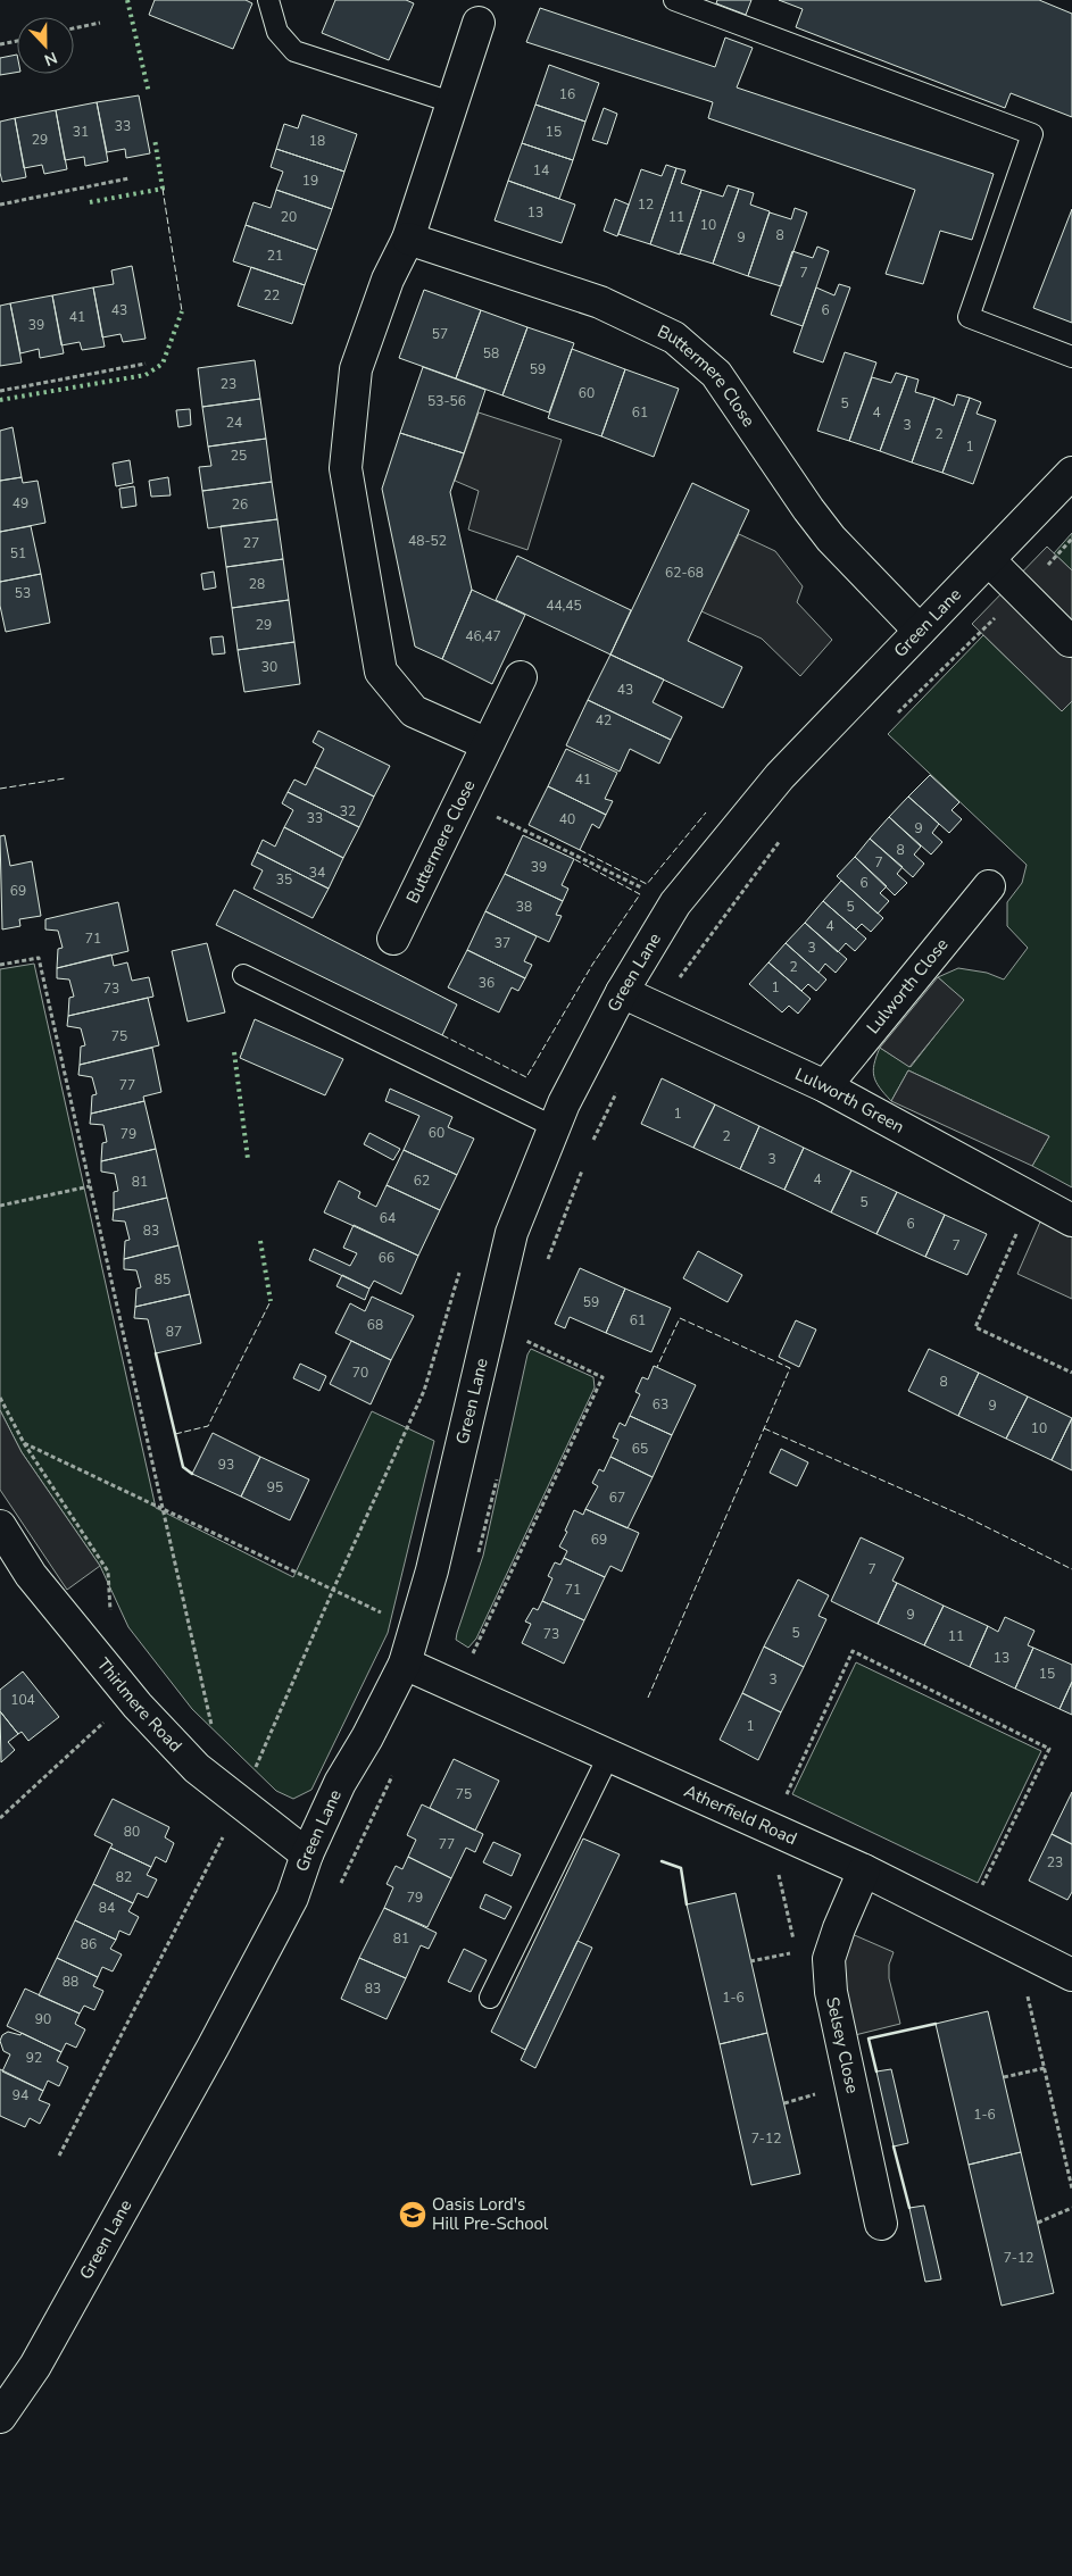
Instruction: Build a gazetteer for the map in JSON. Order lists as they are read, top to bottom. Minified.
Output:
{"streets":{"street":["Buttermere Close","Green Lane","Lulworth Close","Lulworth Green","Thirlmere Road","Atherfield Road","Selsey Close"]},"crossings":[["Buttermere Close","Green Lane"],["Green Lane","Lulworth Green"],["Green Lane","Thirlmere Road"],["Green Lane","Atherfield Road"],["Lulworth Close","Lulworth Green"],["Atherfield Road","Selsey Close"]],"places":{"school or university":["Oasis Lord's Hill Pre-School"]},"house_numbers":["16","33","31","15","29","18","14","19","12","13","20","11","10","8","9","21","7","22","43","6","41","39","57","58","59","23","60","53-56","5","61","4","24","3","2","1","25","49","26","48-52","27","51","62-68","28","53","44,45","29","46,47","30","43","42","41","32","33","40","9","8","7","39","34","35","6","69","38","5","4","71","37","3","2","36","1","73","75","77","1","60","79","2","3","4","62","81","5","64","6","83","7","66","85","59","61","68","87","70","8","63","9","10","65","93","95","67","69","7","71","9","5","73","11","13","15","3","104","1","75","80","77","23","82","79","84","81","86","88","83","1-6","90","92","94","1-6","7-12","7-12"],"north":"bottom"}
